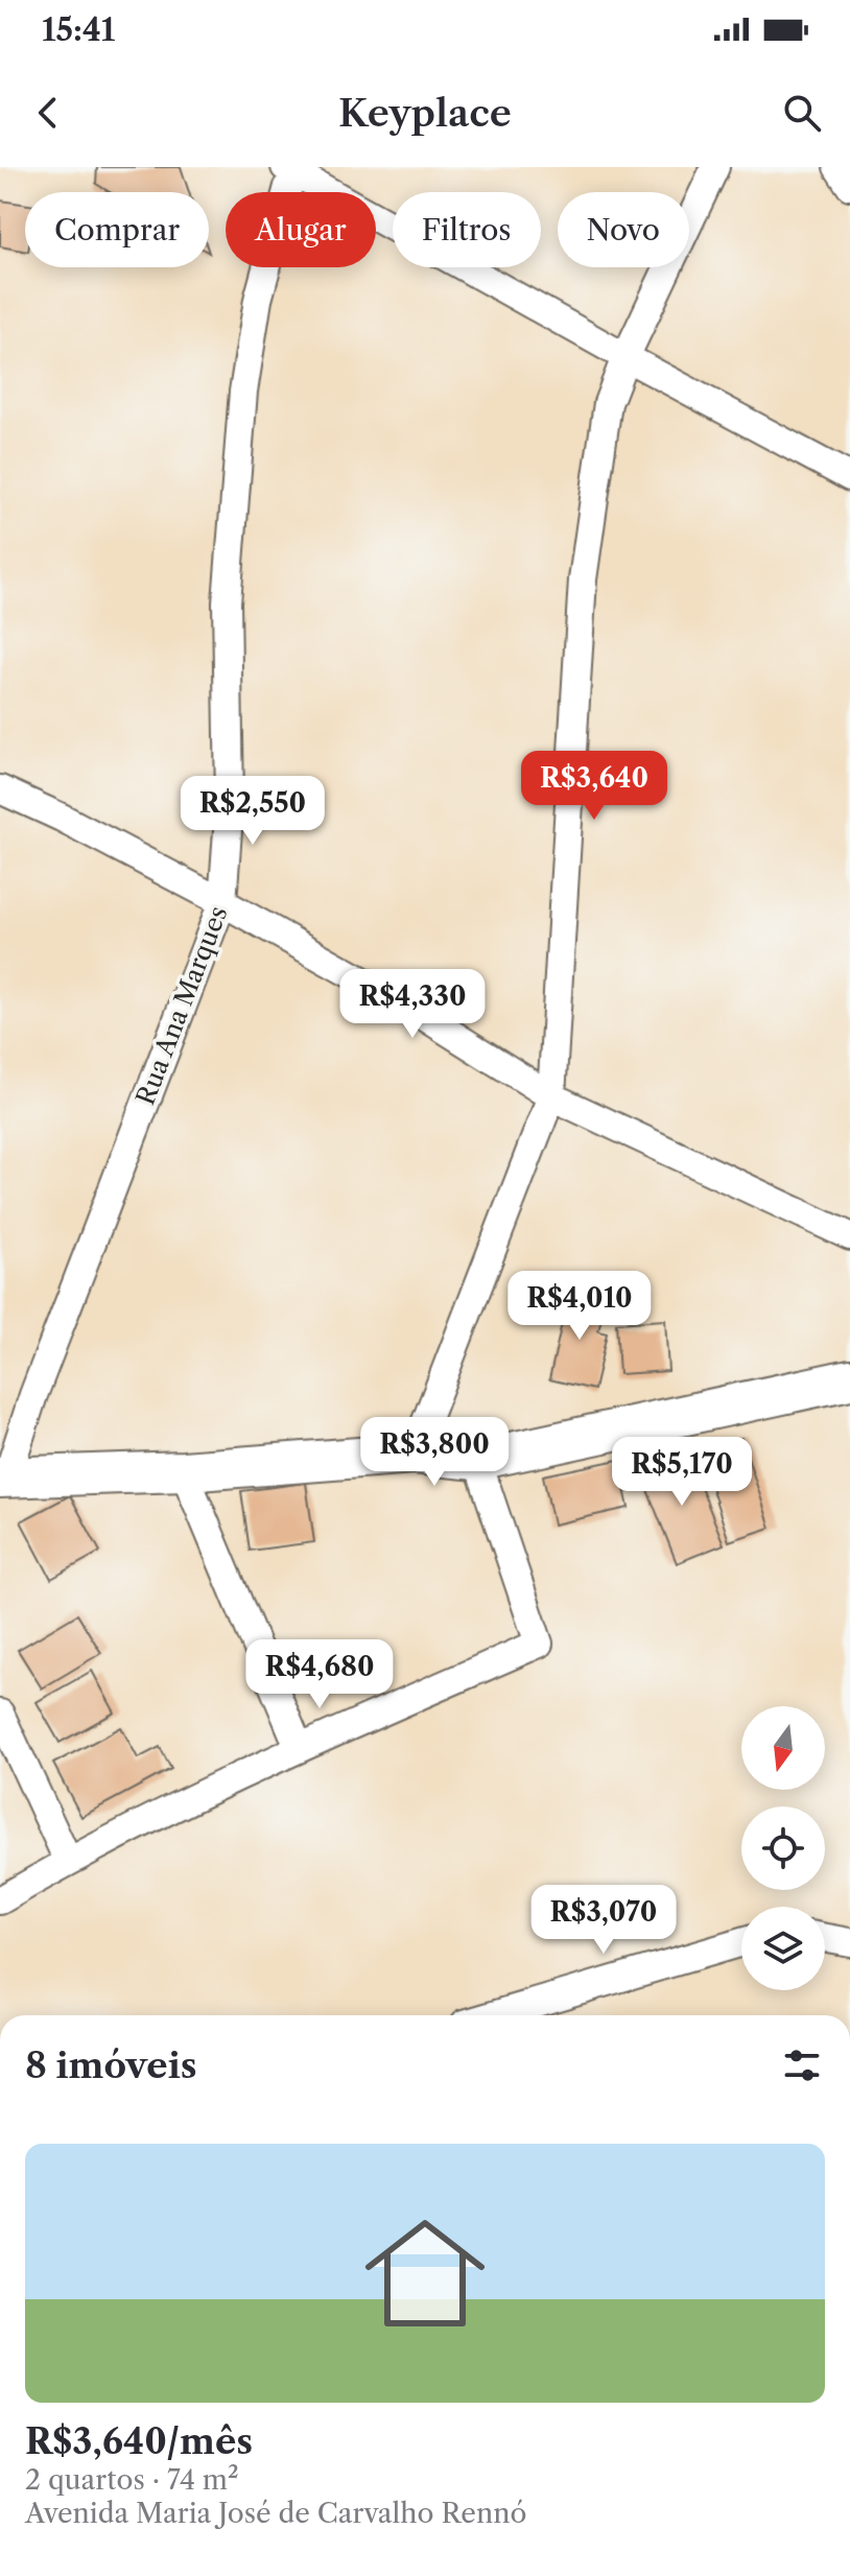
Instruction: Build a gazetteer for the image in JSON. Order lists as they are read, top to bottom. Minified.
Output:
{"streets":{"street":["Rua Ana Marques"]},"north":"bottom","page":{"status":"15:41","header":"Keyplace","chip":["Comprar","Alugar","Filtros","Novo"],"price":["R$3,640","R$2,550","R$4,330","R$4,010","R$3,800","R$5,170","R$4,680","R$3,070"],"heading":"8 imóveis","list":[{"name":"R$3,640/mês","note":"2 quartos · 74 m² · Avenida Maria José de Carvalho Rennó"}]}}
